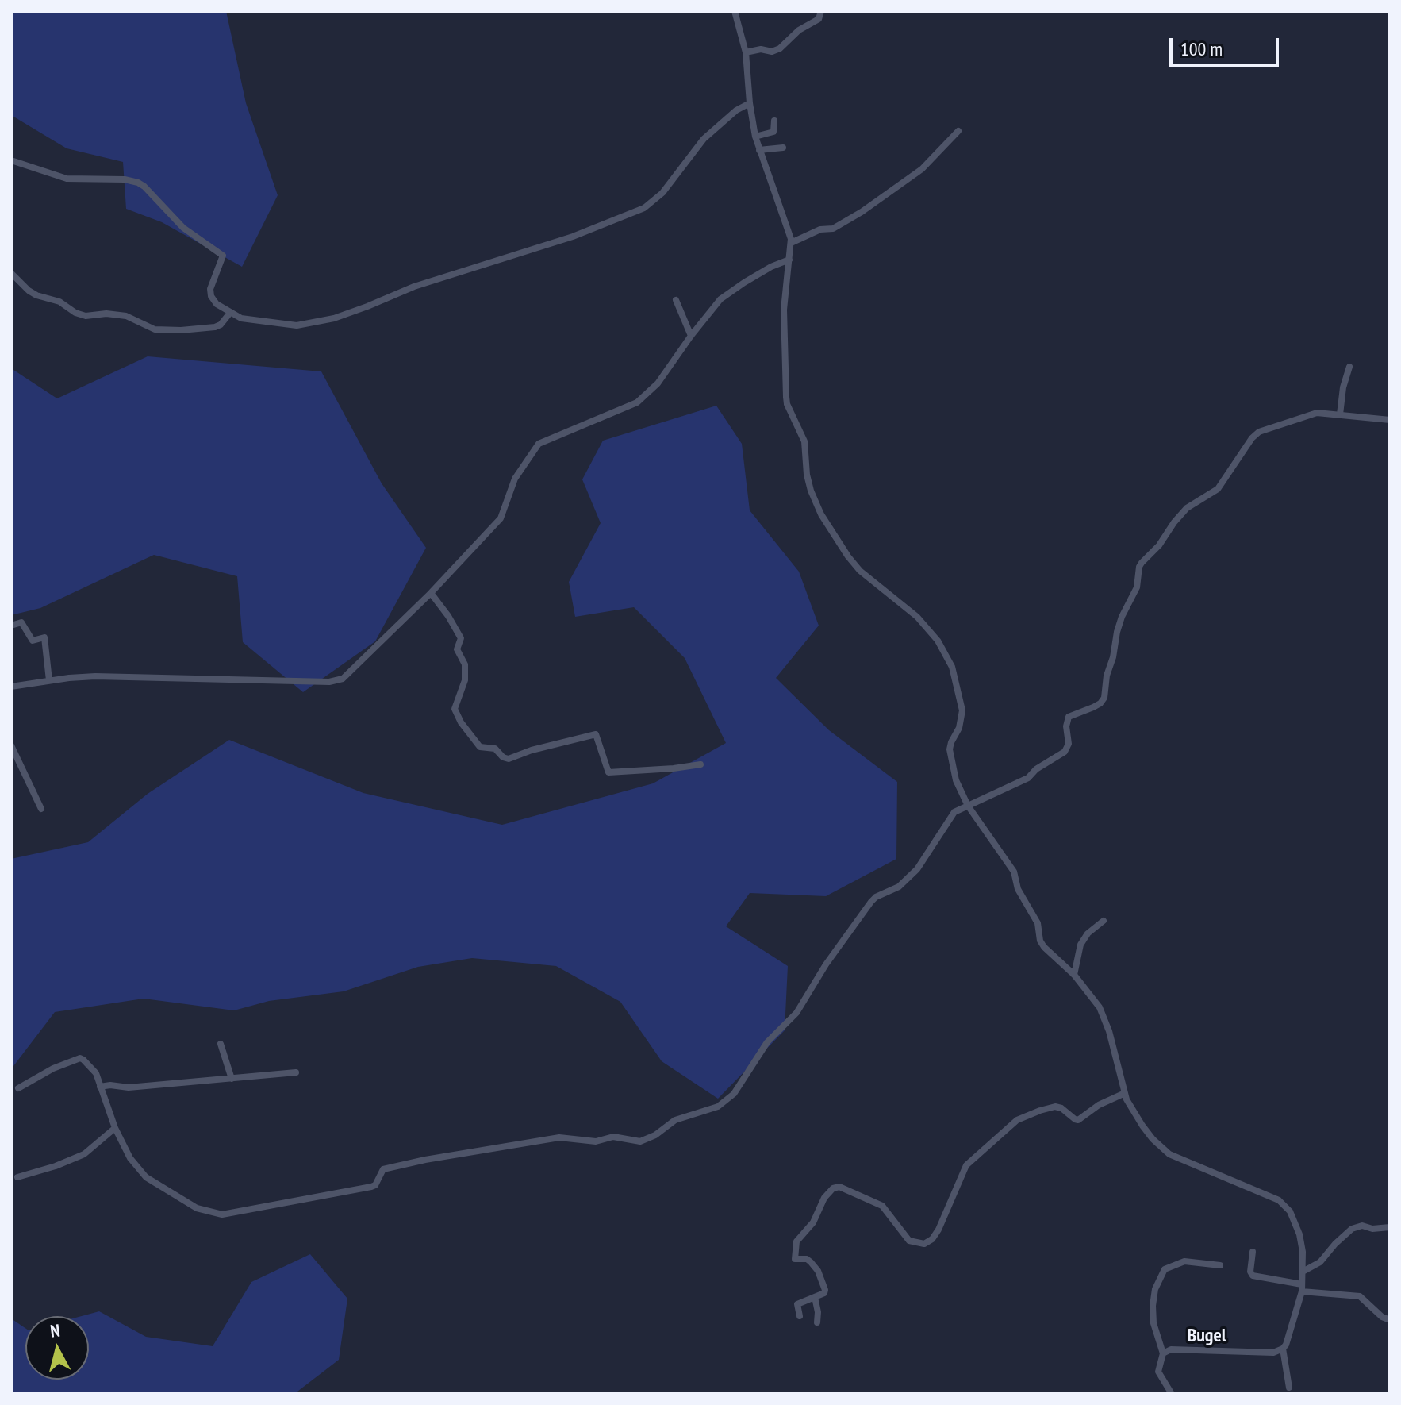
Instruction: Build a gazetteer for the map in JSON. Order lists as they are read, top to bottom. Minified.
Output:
{"districts":["Bugel"],"scale_bar":"100 m","north":"top"}
